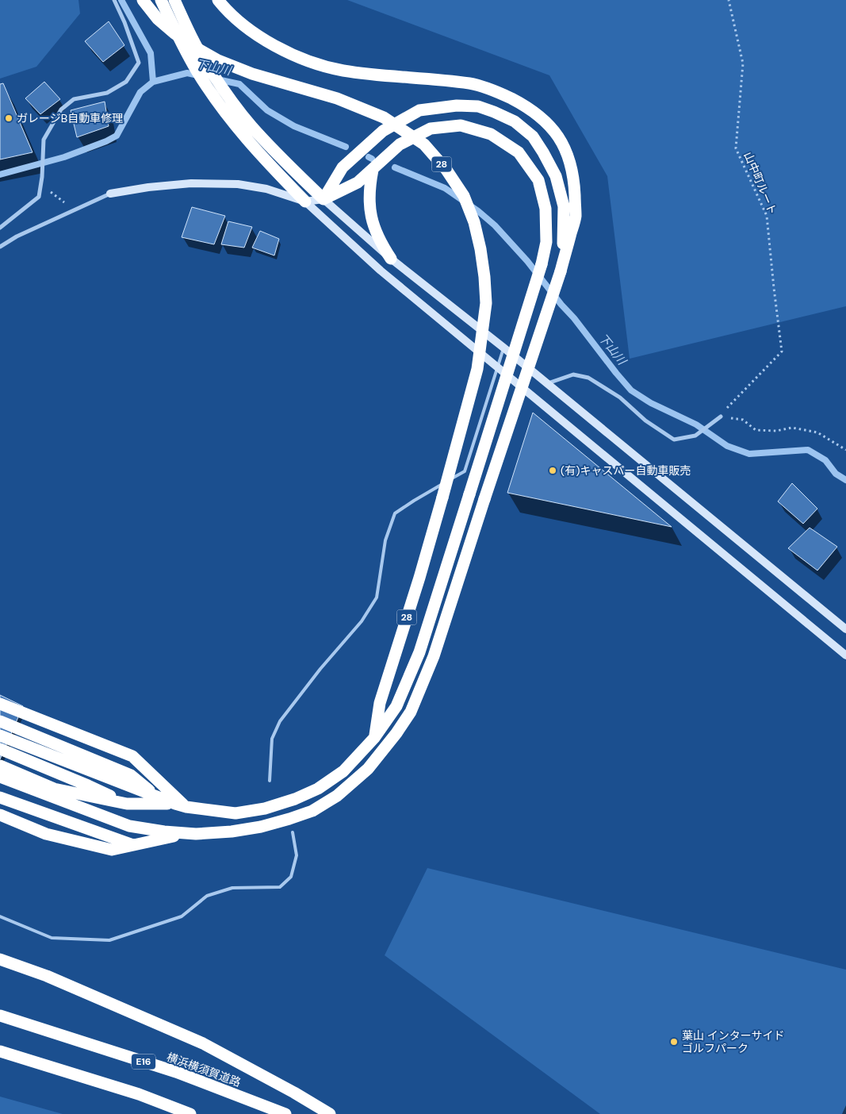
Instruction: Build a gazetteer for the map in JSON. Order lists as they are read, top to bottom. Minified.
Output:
{"streets":{"highway":["28","E16","横浜横須賀道路"],"path":["山中町ルート"]},"water":["下山川"],"places":["ガレージB自動車修理","(有)キャスパー自動車販売","葉山 インターサイド ゴルフパーク"]}
